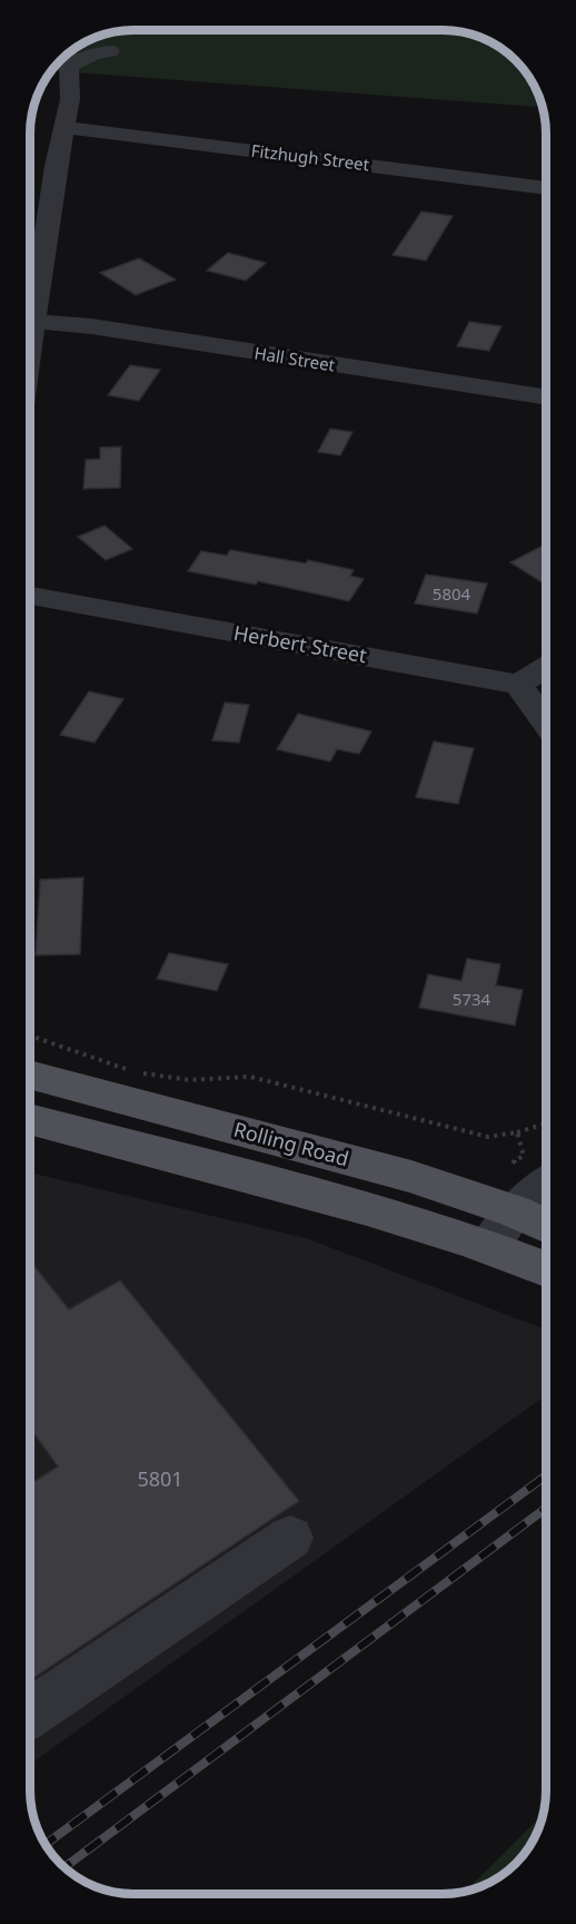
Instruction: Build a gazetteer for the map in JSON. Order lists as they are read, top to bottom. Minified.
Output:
{"streets":{"main road":["Rolling Road"],"street":["Fitzhugh Street","Hall Street","Herbert Street"]},"house_numbers":["5804","5734","5801"]}
